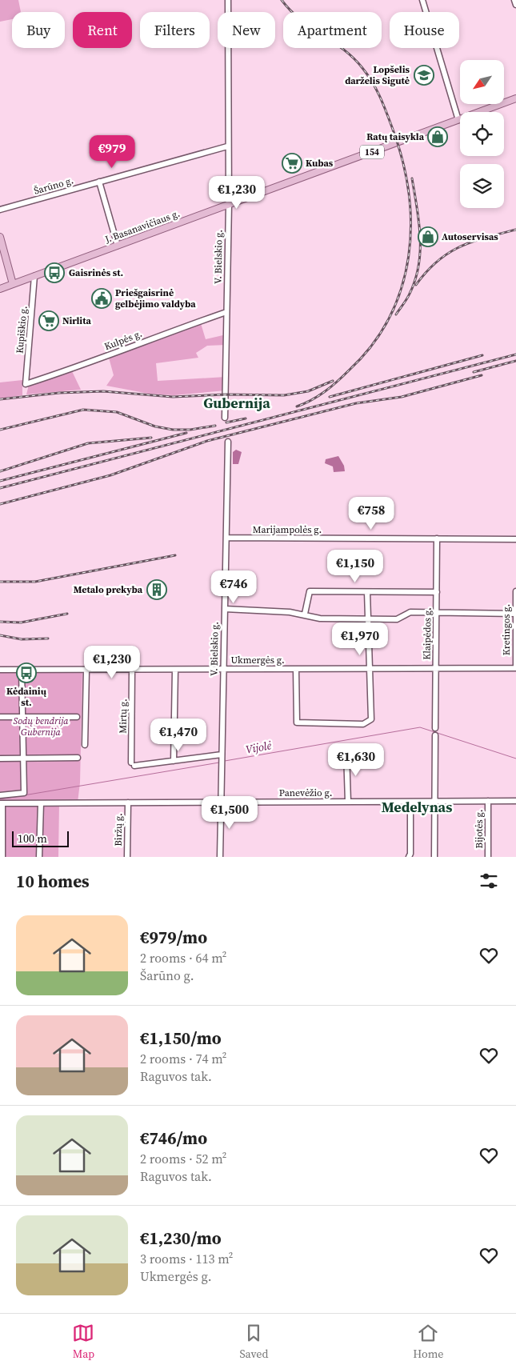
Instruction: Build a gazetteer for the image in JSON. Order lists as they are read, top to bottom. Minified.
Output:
{"streets":{"main road":["154","J. Basanavičiaus g."],"street":["Šarūno g.","V. Bielskio g.","Kupiškio g.","Kulpės g.","Marijampolės g.","Kretingos g.","Klaipėdos g.","Ukmergės g.","Mirtų g.","Panevėžio g.","Bijotės g.","Biržų g."]},"crossings":[["Šarūno g.","V. Bielskio g."],["J. Basanavičiaus g.","V. Bielskio g."],["J. Basanavičiaus g.","Kupiškio g."],["V. Bielskio g.","Kulpės g."],["V. Bielskio g.","Marijampolės g."],["V. Bielskio g.","Ukmergės g."],["V. Bielskio g.","Panevėžio g."],["Kupiškio g.","Kulpės g."],["Marijampolės g.","Klaipėdos g."],["Kretingos g.","Ukmergės g."],["Klaipėdos g.","Ukmergės g."],["Ukmergės g.","Mirtų g."],["Panevėžio g.","Bijotės g."],["Panevėžio g.","Biržų g."]],"districts":["Gubernija","Medelynas"],"water":["Vijolė"],"parks":["Sodų bendrija Gubernija"],"places":{"school or university":["Lopšelis darželis Sigutė"],"shop":["Ratų taisykla","Autoservisas"],"supermarket":["Kubas","Nirlita"],"bus stop":["Gaisrinės st.","Kėdainių st."],"public building":["Priešgaisrinė gelbėjimo valdyba"],"building":["Metalo prekyba"]},"scale_bar":"100 m","north":"bottom left","page":{"chip":["Buy","Rent","Filters","New","Apartment","House"],"price":["€979","€1,230","€758","€1,150","€746","€1,970","€1,230","€1,470","€1,630","€1,500"],"scale":"100 m","heading":"10 homes","list":[{"name":"€979/mo","note":"2 rooms · 64 m² · Šarūno g."},{"name":"€1,150/mo","note":"2 rooms · 74 m² · Raguvos tak."},{"name":"€746/mo","note":"2 rooms · 52 m² · Raguvos tak."},{"name":"€1,230/mo","note":"3 rooms · 113 m² · Ukmergės g."}],"tabs":["Map","Saved","Home"]}}
